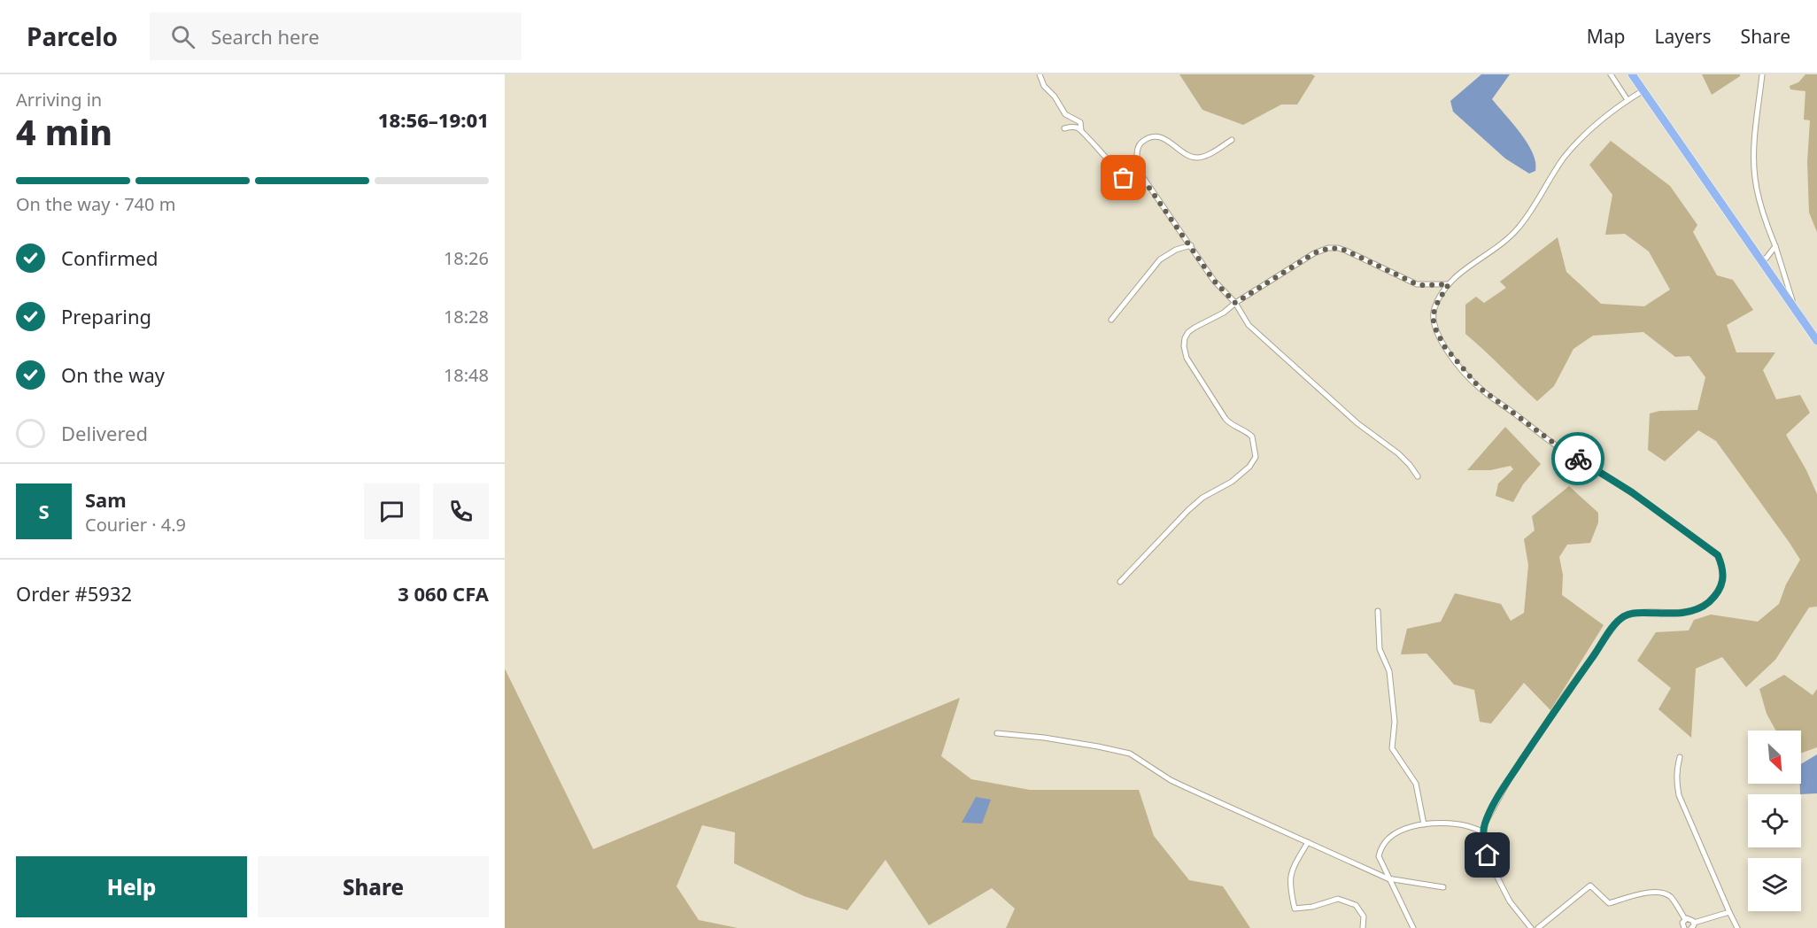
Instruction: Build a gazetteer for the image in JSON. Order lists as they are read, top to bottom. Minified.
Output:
{"north":"bottom right","page":{"header":"Parcelo","search":"Search here","nav":["Map","Layers","Share"],"heading":["4 min","Arriving in","18:56–19:01"],"panel":["Sam","Courier · 4.9","Order #5932","3 060 CFA"],"bar":"On the way · 740 m","list":[["Confirmed","18:26"],["Preparing","18:28"],["On the way","18:48"],"Delivered"],"round":"S","buttons":["Help","Share"]}}
